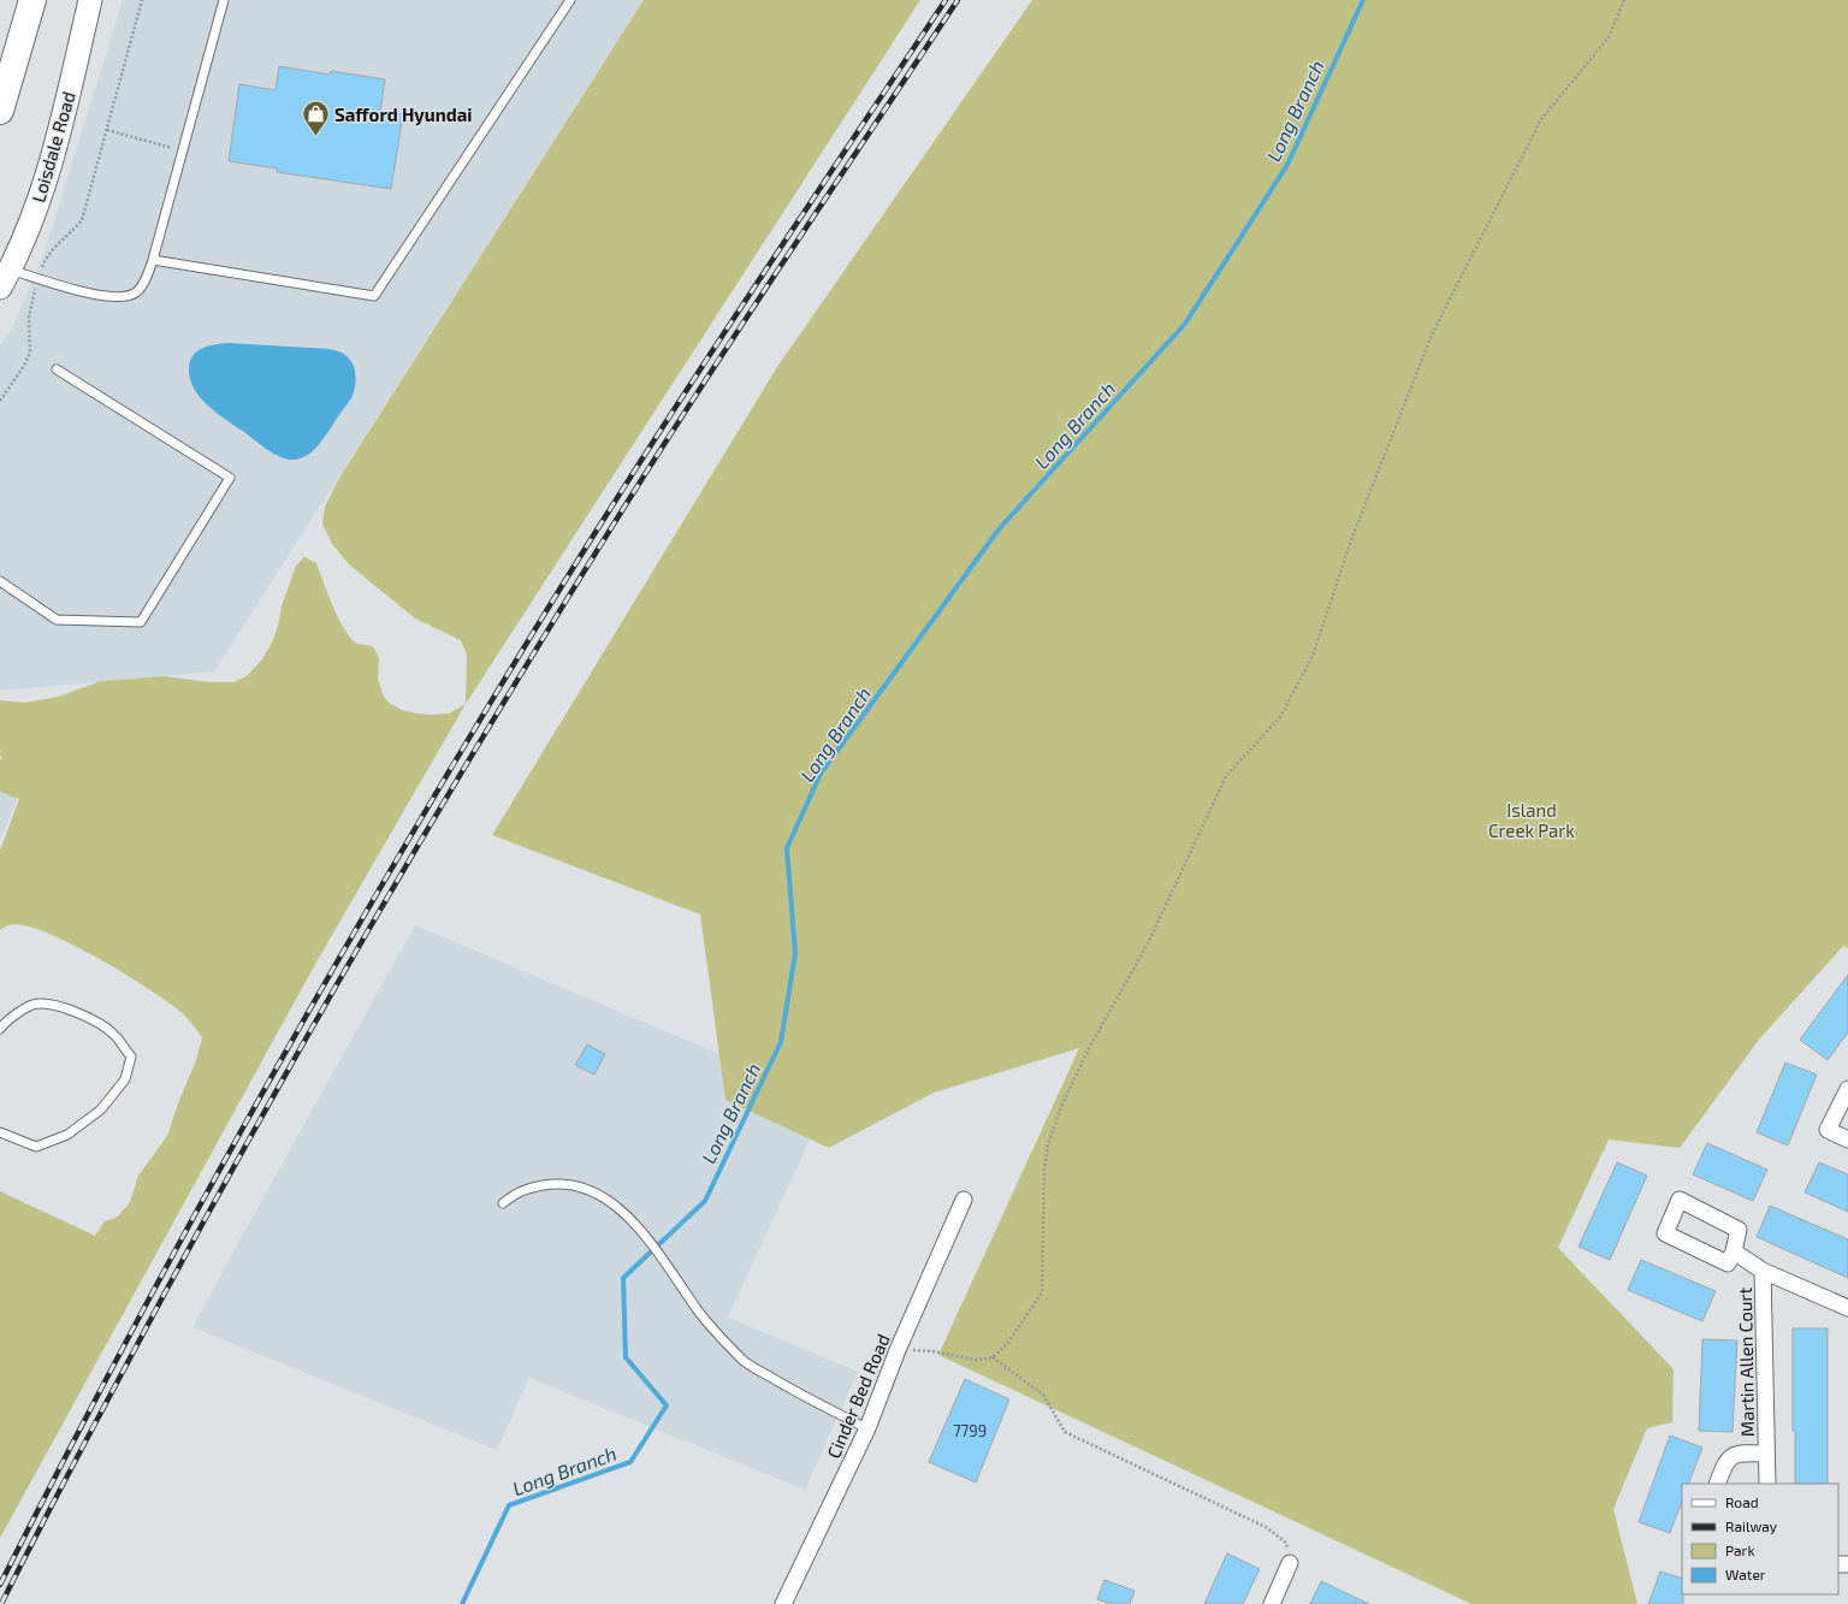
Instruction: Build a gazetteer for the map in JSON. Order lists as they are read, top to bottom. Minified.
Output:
{"streets":{"main road":["Loisdale Road"],"street":["Martin Allen Court","Cinder Bed Road"]},"water":["Long Branch"],"parks":["Island Creek Park"],"places":{"shop":["Safford Hyundai"]},"house_numbers":["7799"],"legend":["Road","Railway","Park","Water"]}
